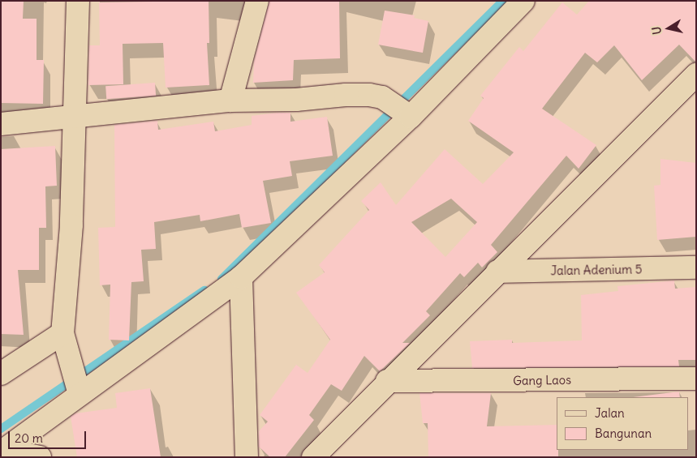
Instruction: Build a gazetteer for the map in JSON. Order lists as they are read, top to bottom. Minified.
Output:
{"streets":{"street":["Jalan Adenium 5","Gang Laos"]},"legend":["Jalan","Bangunan"],"scale_bar":"20 m","north":"left"}
